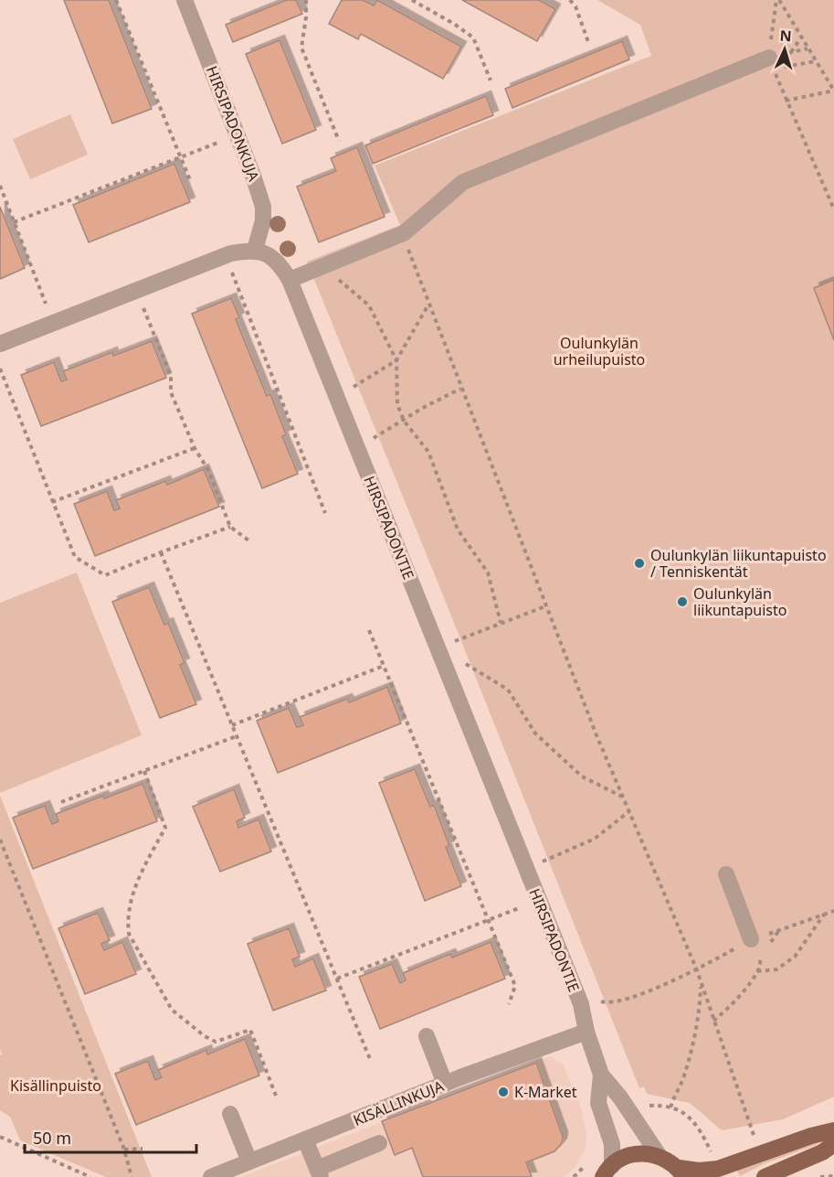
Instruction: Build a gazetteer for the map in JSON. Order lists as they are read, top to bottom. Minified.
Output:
{"streets":{"street":["HIRSIPADONKUJA","HIRSIPADONTIE","KISÄLLINKUJA"]},"crossings":[["HIRSIPADONKUJA","HIRSIPADONTIE"],["HIRSIPADONTIE","KISÄLLINKUJA"]],"parks":["Oulunkylän urheilupuisto","Kisällinpuisto"],"places":["Oulunkylän liikuntapuisto / Tenniskentät","Oulunkylän liikuntapuisto","K-Market"],"scale_bar":"50 m","north":"top"}
